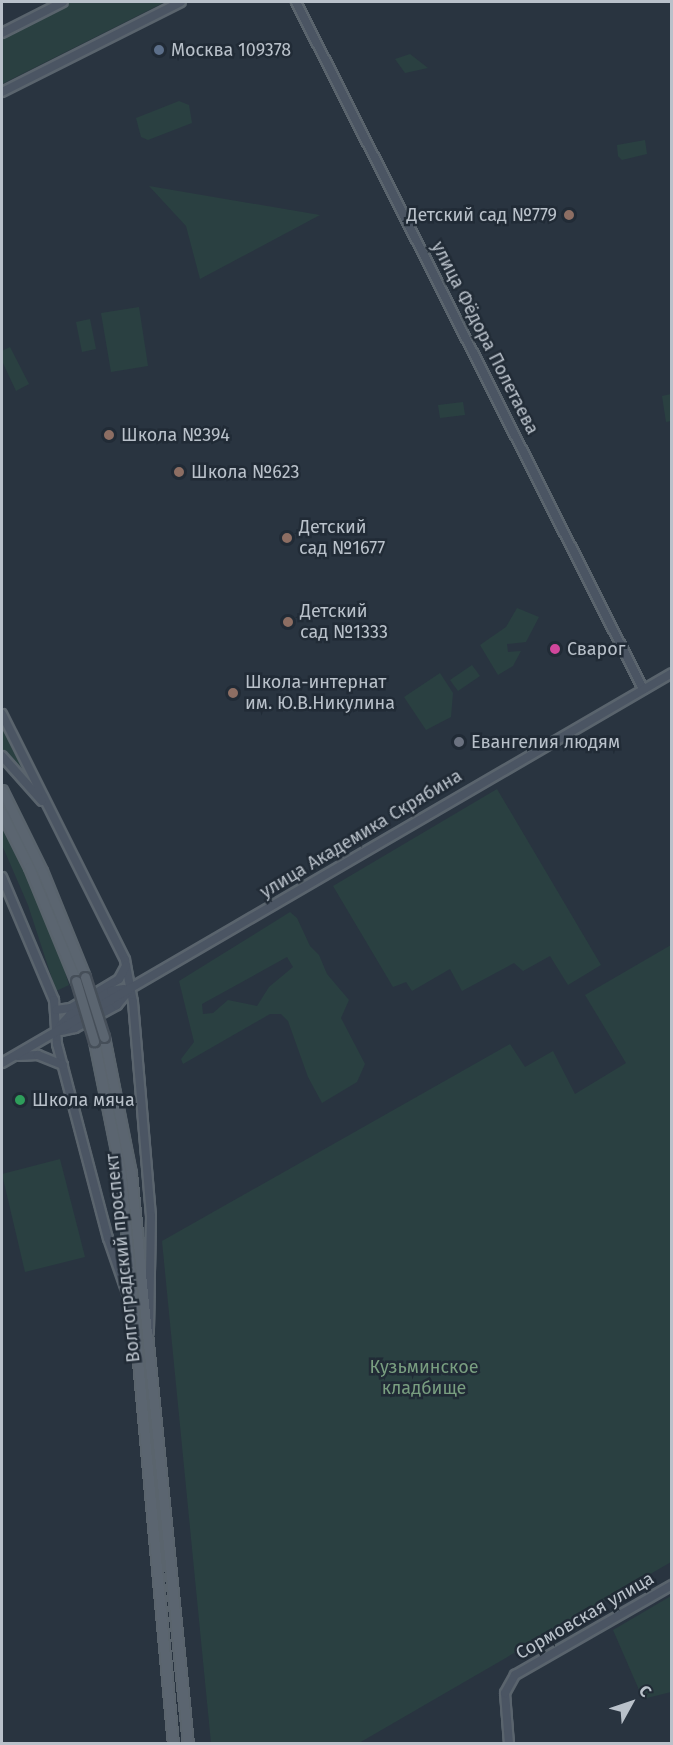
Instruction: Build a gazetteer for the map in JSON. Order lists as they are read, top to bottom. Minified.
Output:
{"streets":{"main road":["улица Фёдора Полетаева","улица Академика Скрябина","Волгоградский проспект","Сормовская улица"]},"crossings":[["улица Фёдора Полетаева","улица Академика Скрябина"]],"parks":["Кузьминское кладбище"],"places":["Москва 109378","Детский сад №779","Школа №394","Школа №623","Детский сад №1677","Детский сад №1333","Сварог","Школа-интернат им. Ю.В.Никулина","Евангелия людям","Школа мяча"],"north":"top right"}
